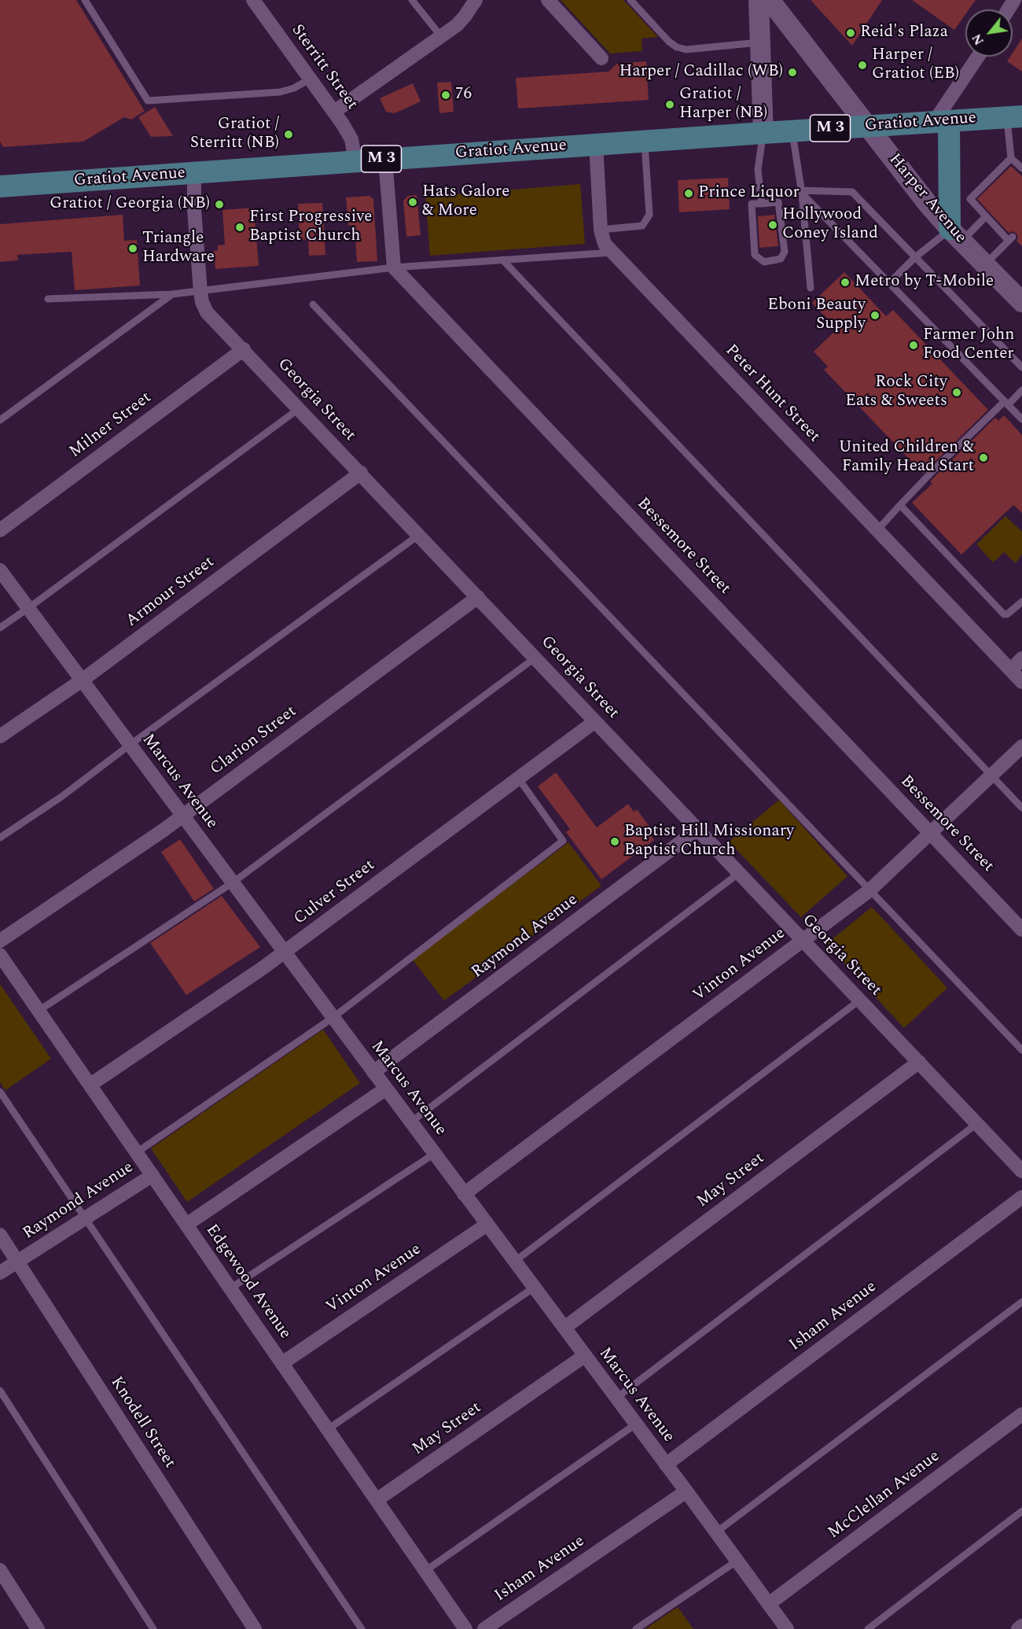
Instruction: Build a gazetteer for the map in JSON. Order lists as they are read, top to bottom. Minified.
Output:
{"streets":{"main road":["Gratiot Avenue","M 3","Harper Avenue"],"street":["Sterritt Street","Peter Hunt Street","Georgia Street","Milner Street","Bessemore Street","Armour Street","Clarion Street","Marcus Avenue","Culver Street","Raymond Avenue","Vinton Avenue","May Street","Edgewood Avenue","Isham Avenue","Knodell Street","McClellan Avenue"]},"crossings":[["Sterritt Street","Gratiot Avenue"],["Gratiot Avenue","Harper Avenue"],["Gratiot Avenue","Peter Hunt Street"],["Gratiot Avenue","Georgia Street"],["Georgia Street","Milner Street"],["Georgia Street","Armour Street"],["Georgia Street","Clarion Street"],["Georgia Street","Culver Street"],["Georgia Street","Raymond Avenue"],["Georgia Street","Vinton Avenue"],["Georgia Street","May Street"],["Bessemore Street","Vinton Avenue"],["Armour Street","Marcus Avenue"],["Clarion Street","Marcus Avenue"],["Marcus Avenue","Culver Street"],["Marcus Avenue","Raymond Avenue"],["Marcus Avenue","Vinton Avenue"],["Marcus Avenue","May Street"],["Marcus Avenue","Isham Avenue"],["Marcus Avenue","McClellan Avenue"],["Culver Street","Edgewood Avenue"],["Raymond Avenue","Edgewood Avenue"],["Raymond Avenue","Knodell Street"],["Vinton Avenue","Edgewood Avenue"],["May Street","Edgewood Avenue"]],"places":["Reid's Plaza","Harper / Gratiot (EB)","Harper / Cadillac (WB)","76","Gratiot / Harper (NB)","Gratiot / Sterritt (NB)","Prince Liquor","Hats Galore & More","Gratiot / Georgia (NB)","Hollywood Coney Island","First Progressive Baptist Church","Triangle Hardware","Metro by T-Mobile","Eboni Beauty Supply","Farmer John Food Center","Rock City Eats & Sweets","United Children & Family Head Start","Baptist Hill Missionary Baptist Church"],"north":"bottom left"}
